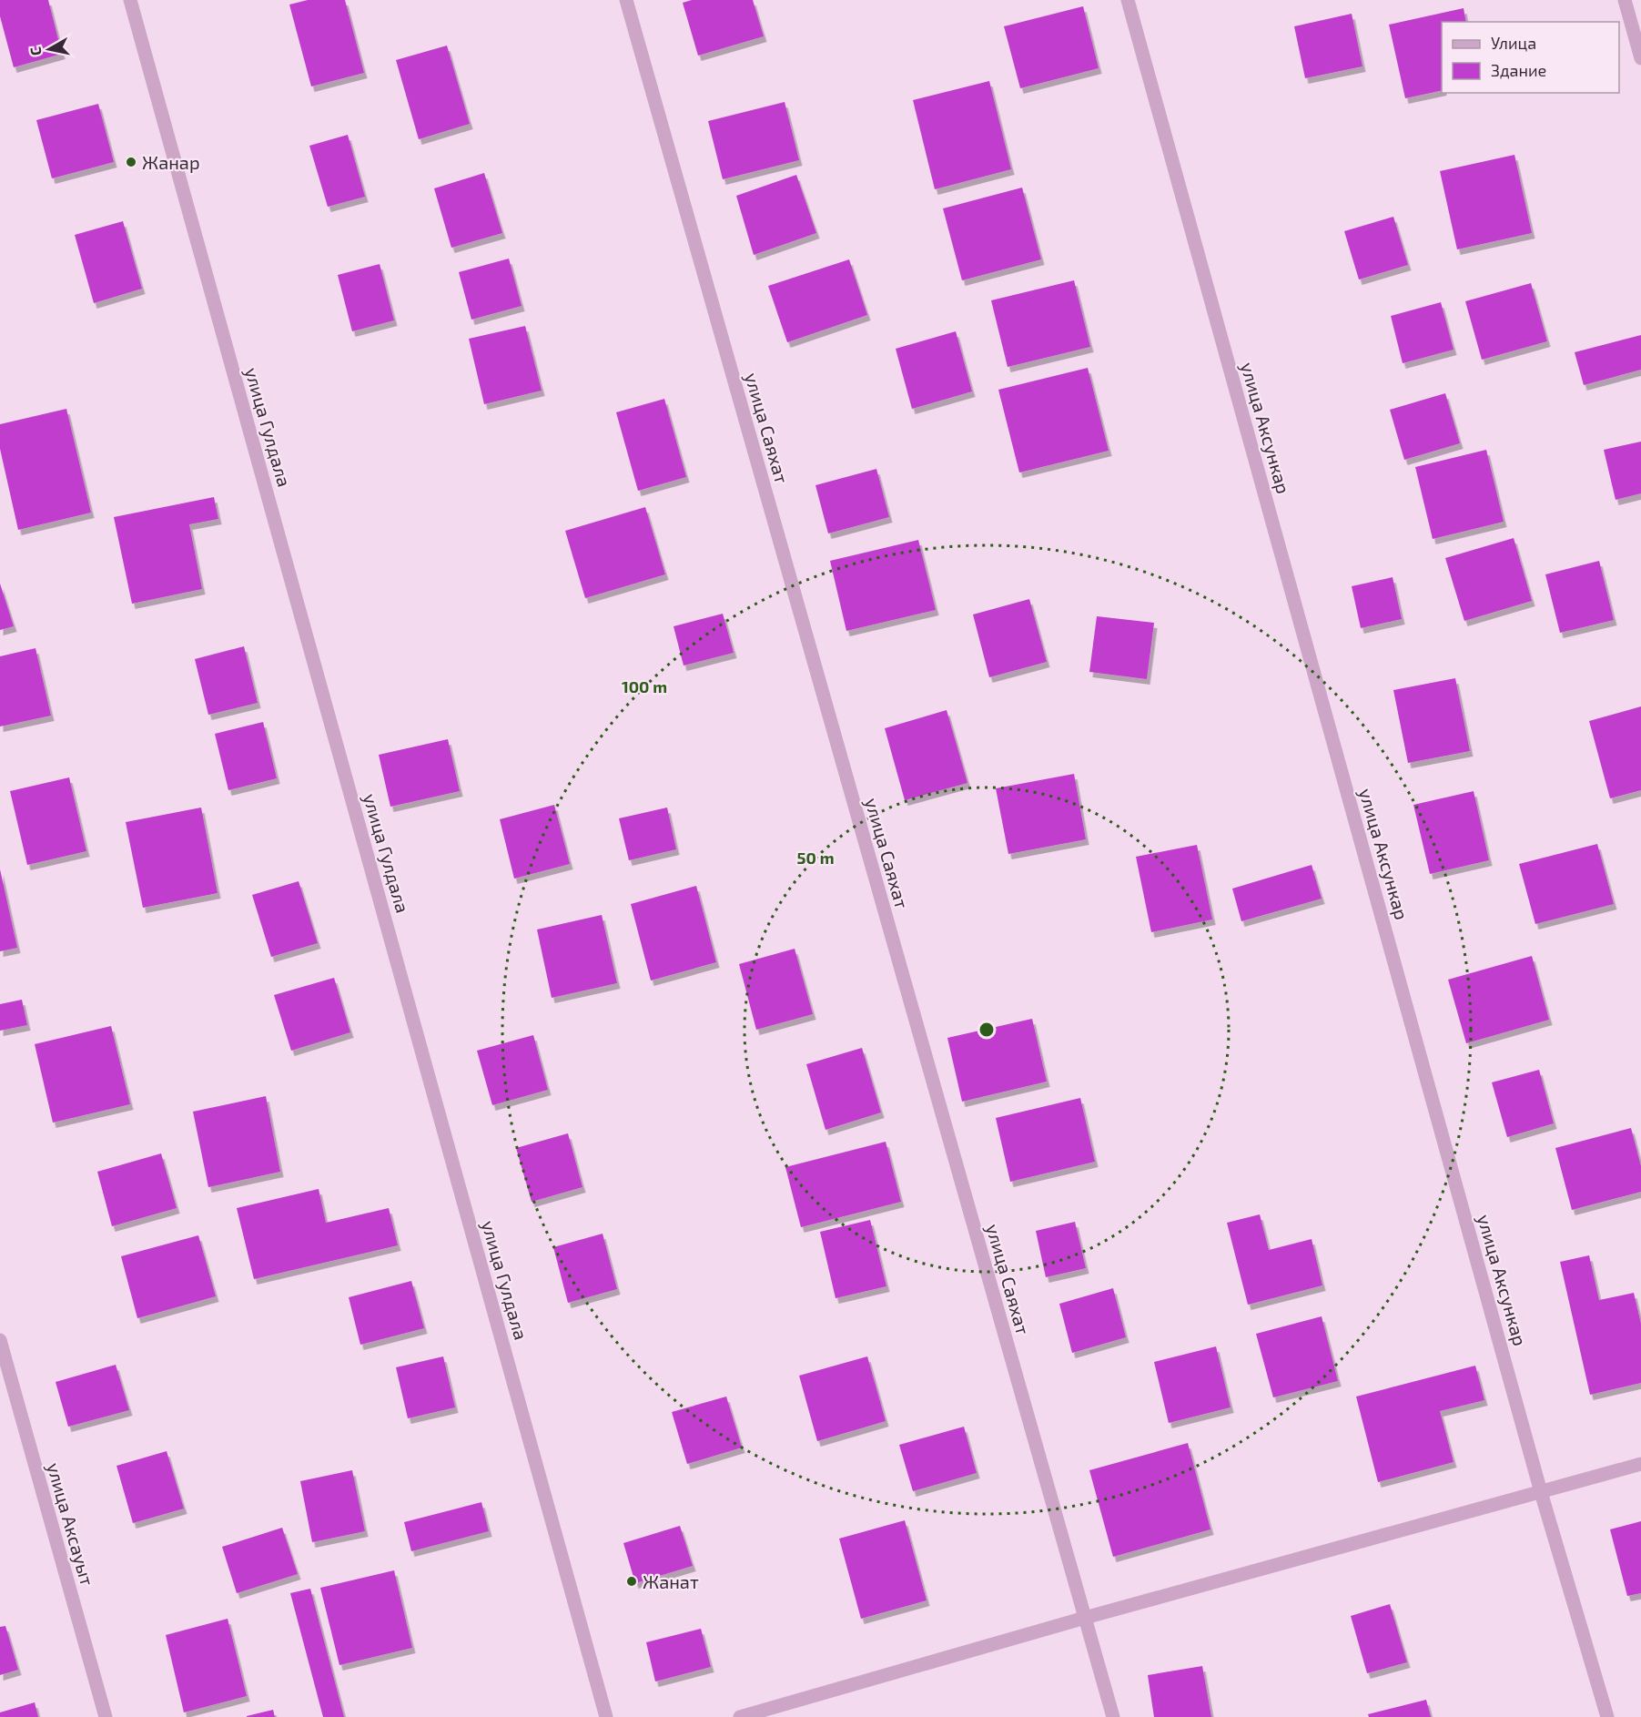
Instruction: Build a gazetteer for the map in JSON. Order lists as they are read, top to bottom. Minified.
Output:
{"streets":{"street":["улица Гулдала","улица Саяхат","улица Аксункар","улица Аксауыт"]},"places":["Жанар","Жанат"],"legend":["Улица","Здание"],"north":"left","rings":["100 m","50 m"]}
